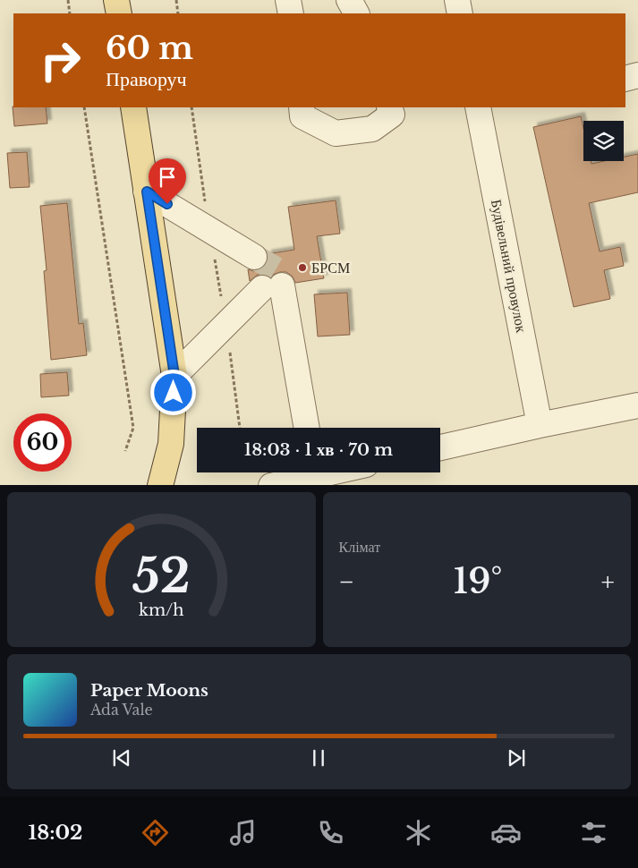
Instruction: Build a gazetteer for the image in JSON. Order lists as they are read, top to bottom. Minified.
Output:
{"streets":{"street":["Будівельний провулок"]},"places":["БРСМ"],"page":{"turn":["60 m","Праворуч"],"limit":"60","trip":"18:03 · 1 хв · 70 m","tile":"Клімат","heat":["−","19°","+"],"song":["Paper Moons","Ada Vale"],"tabs":"18:02","gauge":["52","km/h"]}}
